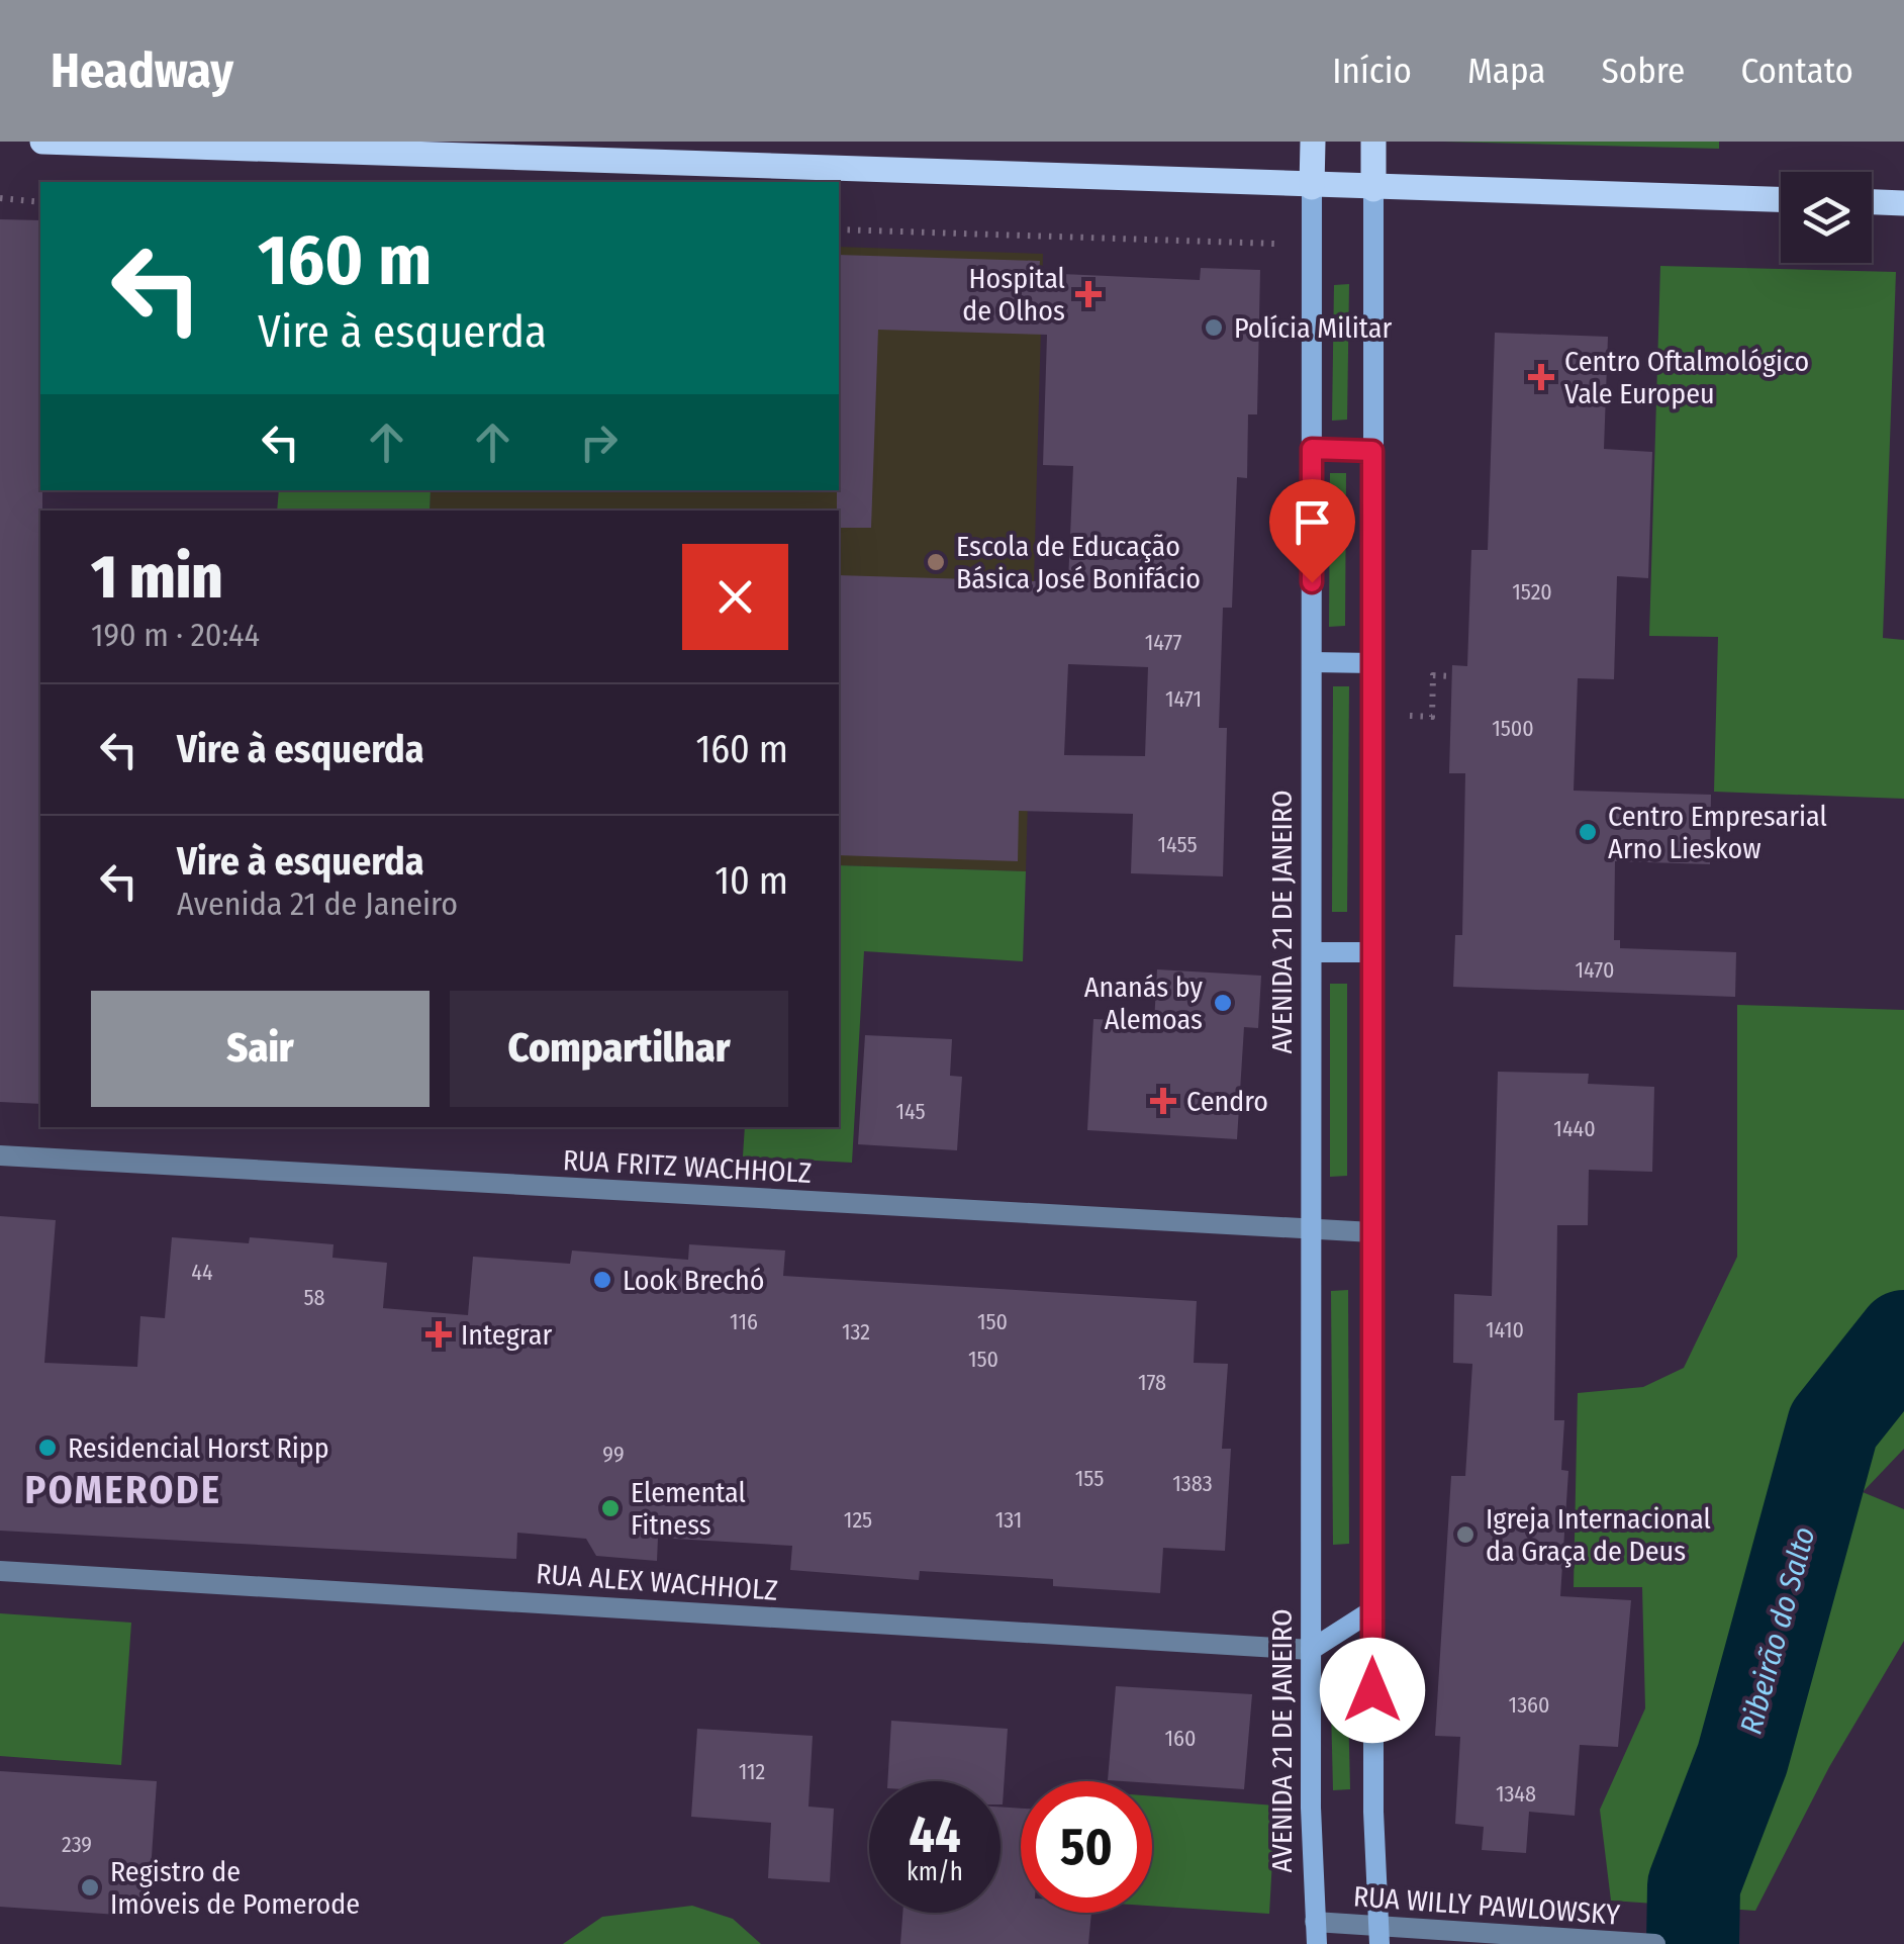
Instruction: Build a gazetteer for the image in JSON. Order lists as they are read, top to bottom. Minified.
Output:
{"streets":{"main road":["AVENIDA 21 DE JANEIRO"],"street":["RUA FRITZ WACHHOLZ","RUA ALEX WACHHOLZ","RUA WILLY PAWLOWSKY"]},"crossings":[["AVENIDA 21 DE JANEIRO","RUA FRITZ WACHHOLZ"],["AVENIDA 21 DE JANEIRO","RUA ALEX WACHHOLZ"],["AVENIDA 21 DE JANEIRO","RUA WILLY PAWLOWSKY"]],"districts":["POMERODE"],"water":["Ribeirão do Salto"],"places":{"health":["Hospital de Olhos","Centro Oftalmológico Vale Europeu","Cendro","Integrar"],"other":["Polícia Militar","Escola de Educação Básica José Bonifácio","Centro Empresarial Arno Lieskow","Ananás by Alemoas","Look Brechó","Residencial Horst Ripp","Elemental Fitness","Igreja Internacional da Graça de Deus","Registro de Imóveis de Pomerode"]},"house_numbers":["1520","1477","1471","1500","1455","1470","145","1440","44","58","116","150","1410","132","150","178","99","155","1383","125","131","1360","160","112","1348","239"],"page":{"header":"Headway","nav":["Início","Mapa","Sobre","Contato"],"turn":["160 m","Vire à esquerda"],"heading":["1 min","190 m · 20:44"],"list":[{"name":"Vire à esquerda","value":"160 m"},{"name":"Vire à esquerda","note":"Avenida 21 de Janeiro","value":"10 m"}],"buttons":["Sair","Compartilhar"],"speed":"44 km/h","limit":"50"}}
